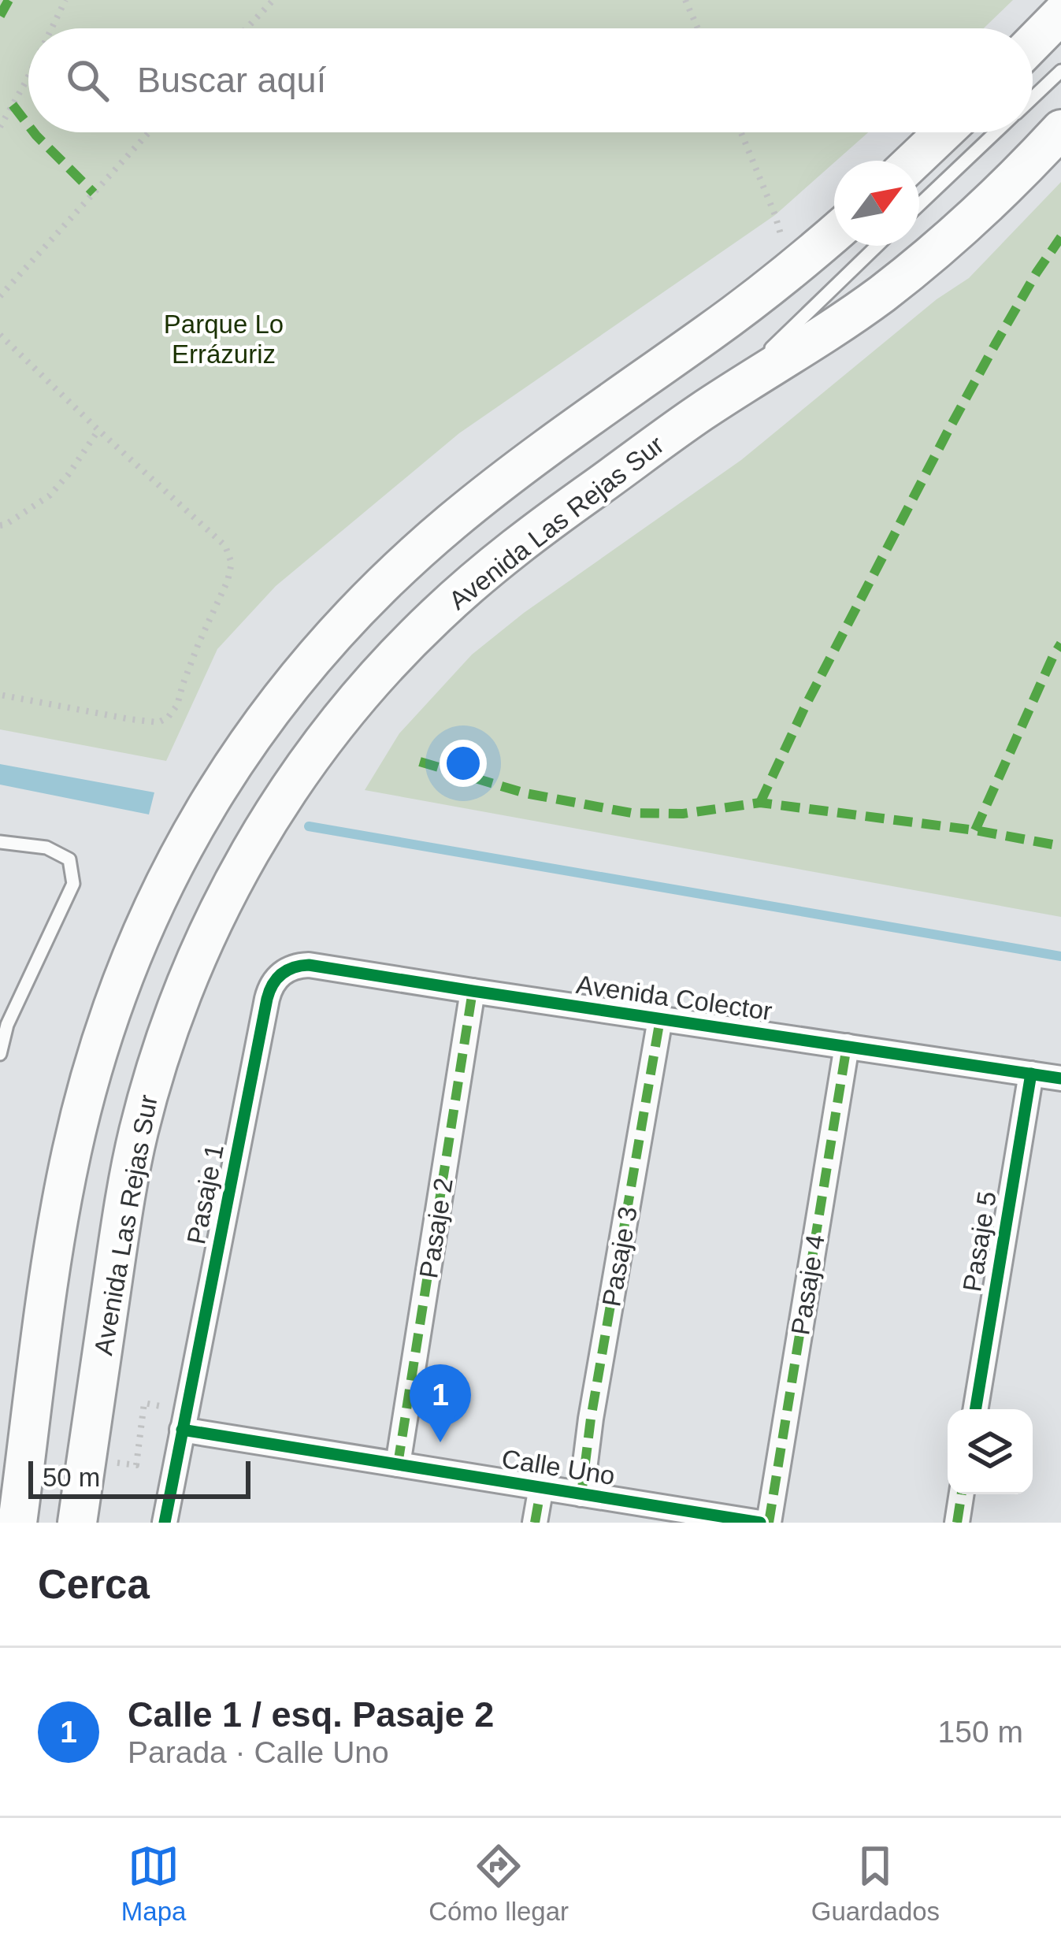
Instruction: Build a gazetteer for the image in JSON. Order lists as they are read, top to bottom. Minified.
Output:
{"streets":{"main road":["Avenida Las Rejas Sur"],"street":["Avenida Colector","Pasaje 1","Pasaje 2","Pasaje 5","Pasaje 3","Pasaje 4","Calle Uno"]},"crossings":[["Avenida Colector","Pasaje 1"],["Avenida Colector","Pasaje 2"],["Avenida Colector","Pasaje 5"],["Avenida Colector","Pasaje 3"],["Avenida Colector","Pasaje 4"],["Pasaje 1","Calle Uno"],["Pasaje 2","Calle Uno"],["Pasaje 3","Calle Uno"]],"parks":["Parque Lo Errázuriz"],"scale_bar":"50 m","north":"top right","page":{"search":"Buscar aquí","pins":"1","scale":"50 m","heading":"Cerca","list":[{"mark":"1","name":"Calle 1 / esq. Pasaje 2","note":"Parada · Calle Uno","value":"150 m"}],"nav":["Mapa","Cómo llegar","Guardados"]}}
